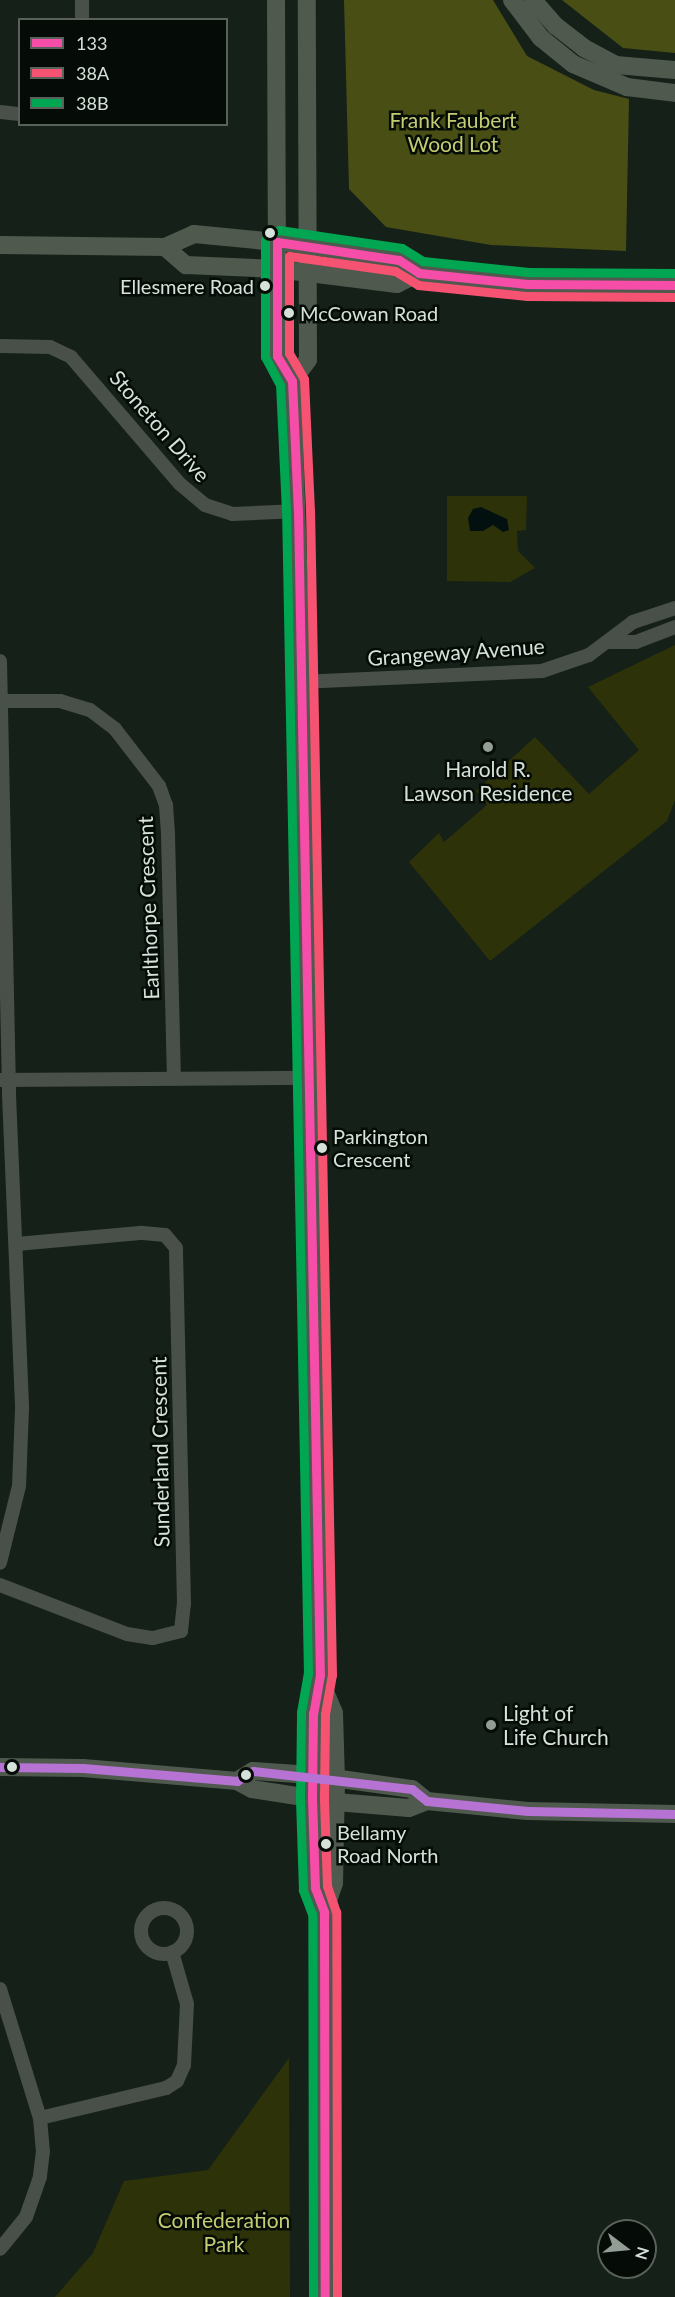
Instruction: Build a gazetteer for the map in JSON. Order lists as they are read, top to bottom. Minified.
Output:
{"streets":{"street":["Stoneton Drive","Grangeway Avenue","Earlthorpe Crescent","Sunderland Crescent"]},"parks":["Frank Faubert Wood Lot","Confederation Park"],"places":["Ellesmere Road","McCowan Road","Harold R. Lawson Residence","Parkington Crescent","Light of Life Church","Bellamy Road North"],"lines":["transit line 38B","transit line 133","transit line 38A"],"legend":["133","38A","38B"],"north":"right"}
